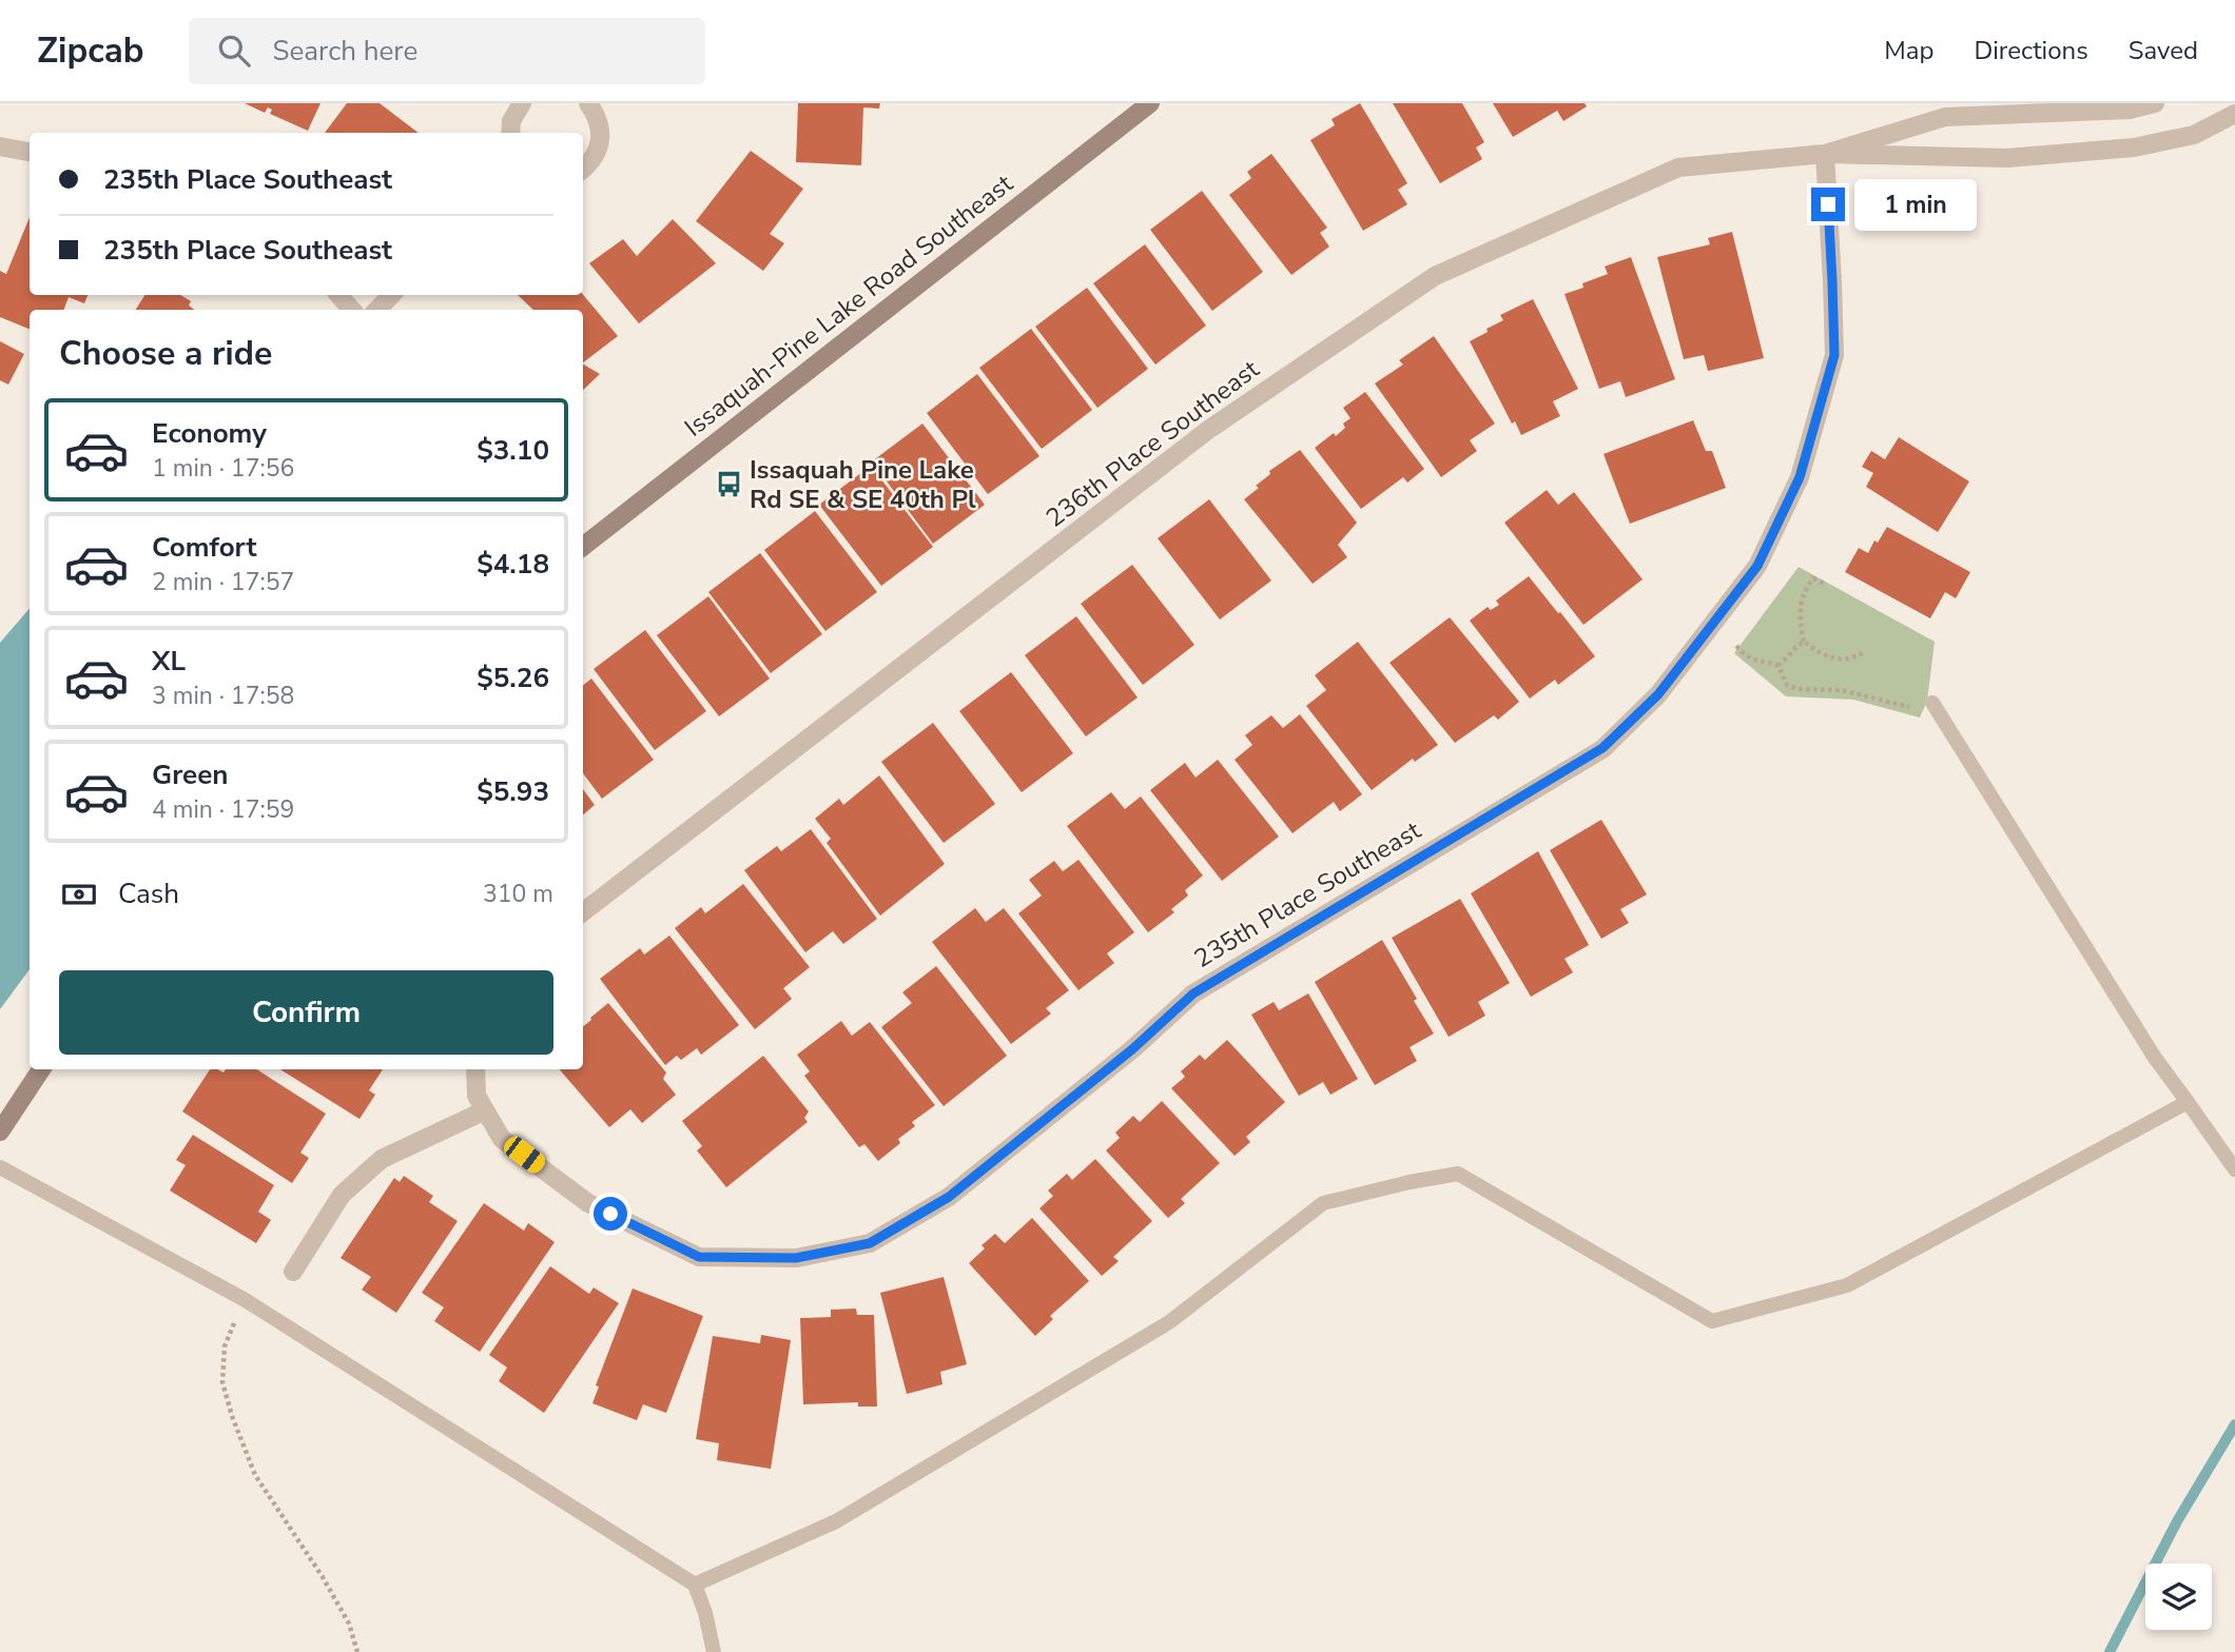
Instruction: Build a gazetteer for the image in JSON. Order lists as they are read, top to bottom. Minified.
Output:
{"streets":{"main road":["Issaquah-Pine Lake Road Southeast"],"street":["236th Place Southeast","235th Place Southeast"]},"crossings":[["236th Place Southeast","235th Place Southeast"]],"places":{"bus stop":["Issaquah Pine Lake Rd SE & SE 40th Pl"]},"page":{"header":"Zipcab","search":"Search here","nav":["Map","Directions","Saved"],"banner":["235th Place Southeast","235th Place Southeast"],"bubble":"1 min","heading":"Choose a ride","list":[{"name":"Economy","note":"1 min · 17:56","value":"$3.10"},{"name":"Comfort","note":"2 min · 17:57","value":"$4.18"},{"name":"XL","note":"3 min · 17:58","value":"$5.26"},{"name":"Green","note":"4 min · 17:59","value":"$5.93"}],"pay":["Cash","310 m"],"buttons":"Confirm"}}
